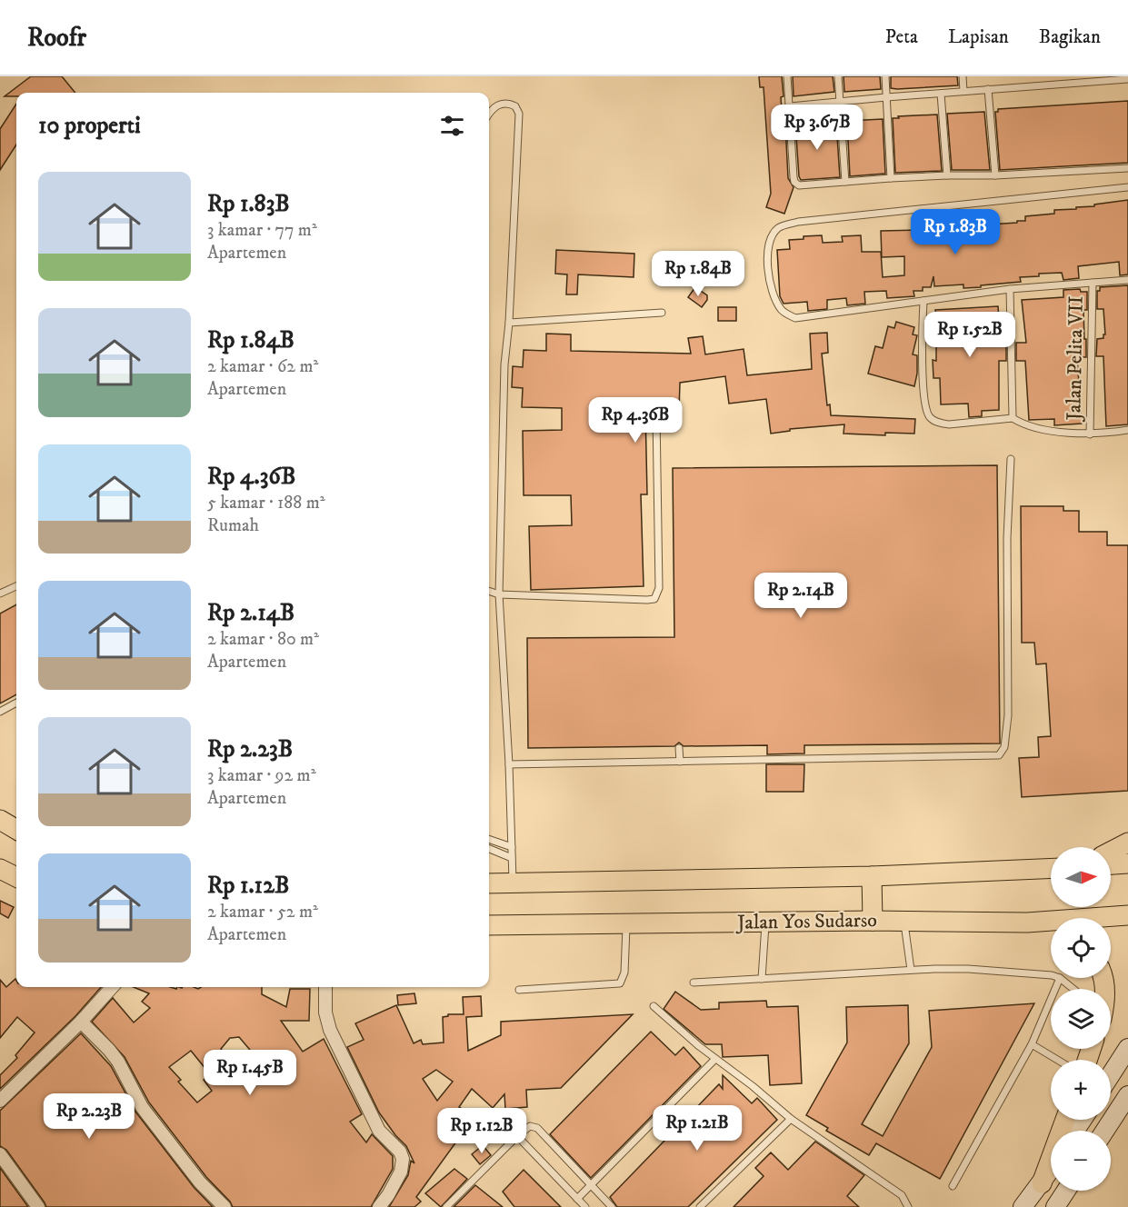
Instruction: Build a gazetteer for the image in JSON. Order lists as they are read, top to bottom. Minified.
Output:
{"streets":{"main road":["Jalan Yos Sudarso"],"lane":["Jalan Pelita VII"]},"north":"right","page":{"header":"Roofr","nav":["Peta","Lapisan","Bagikan"],"heading":"10 properti","price":["Rp 3.67B","Rp 1.83B","Rp 1.84B","Rp 1.52B","Rp 4.36B","Rp 2.14B","Rp 1.45B","Rp 2.23B","Rp 1.21B","Rp 1.12B"],"list":[{"name":"Rp 1.83B","note":"3 kamar · 77 m² · Apartemen"},{"name":"Rp 1.84B","note":"2 kamar · 62 m² · Apartemen"},{"name":"Rp 4.36B","note":"5 kamar · 188 m² · Rumah"},{"name":"Rp 2.14B","note":"2 kamar · 80 m² · Apartemen"},{"name":"Rp 2.23B","note":"3 kamar · 92 m² · Apartemen"},{"name":"Rp 1.12B","note":"2 kamar · 52 m² · Apartemen"}],"map_buttons":["+","−"]}}
